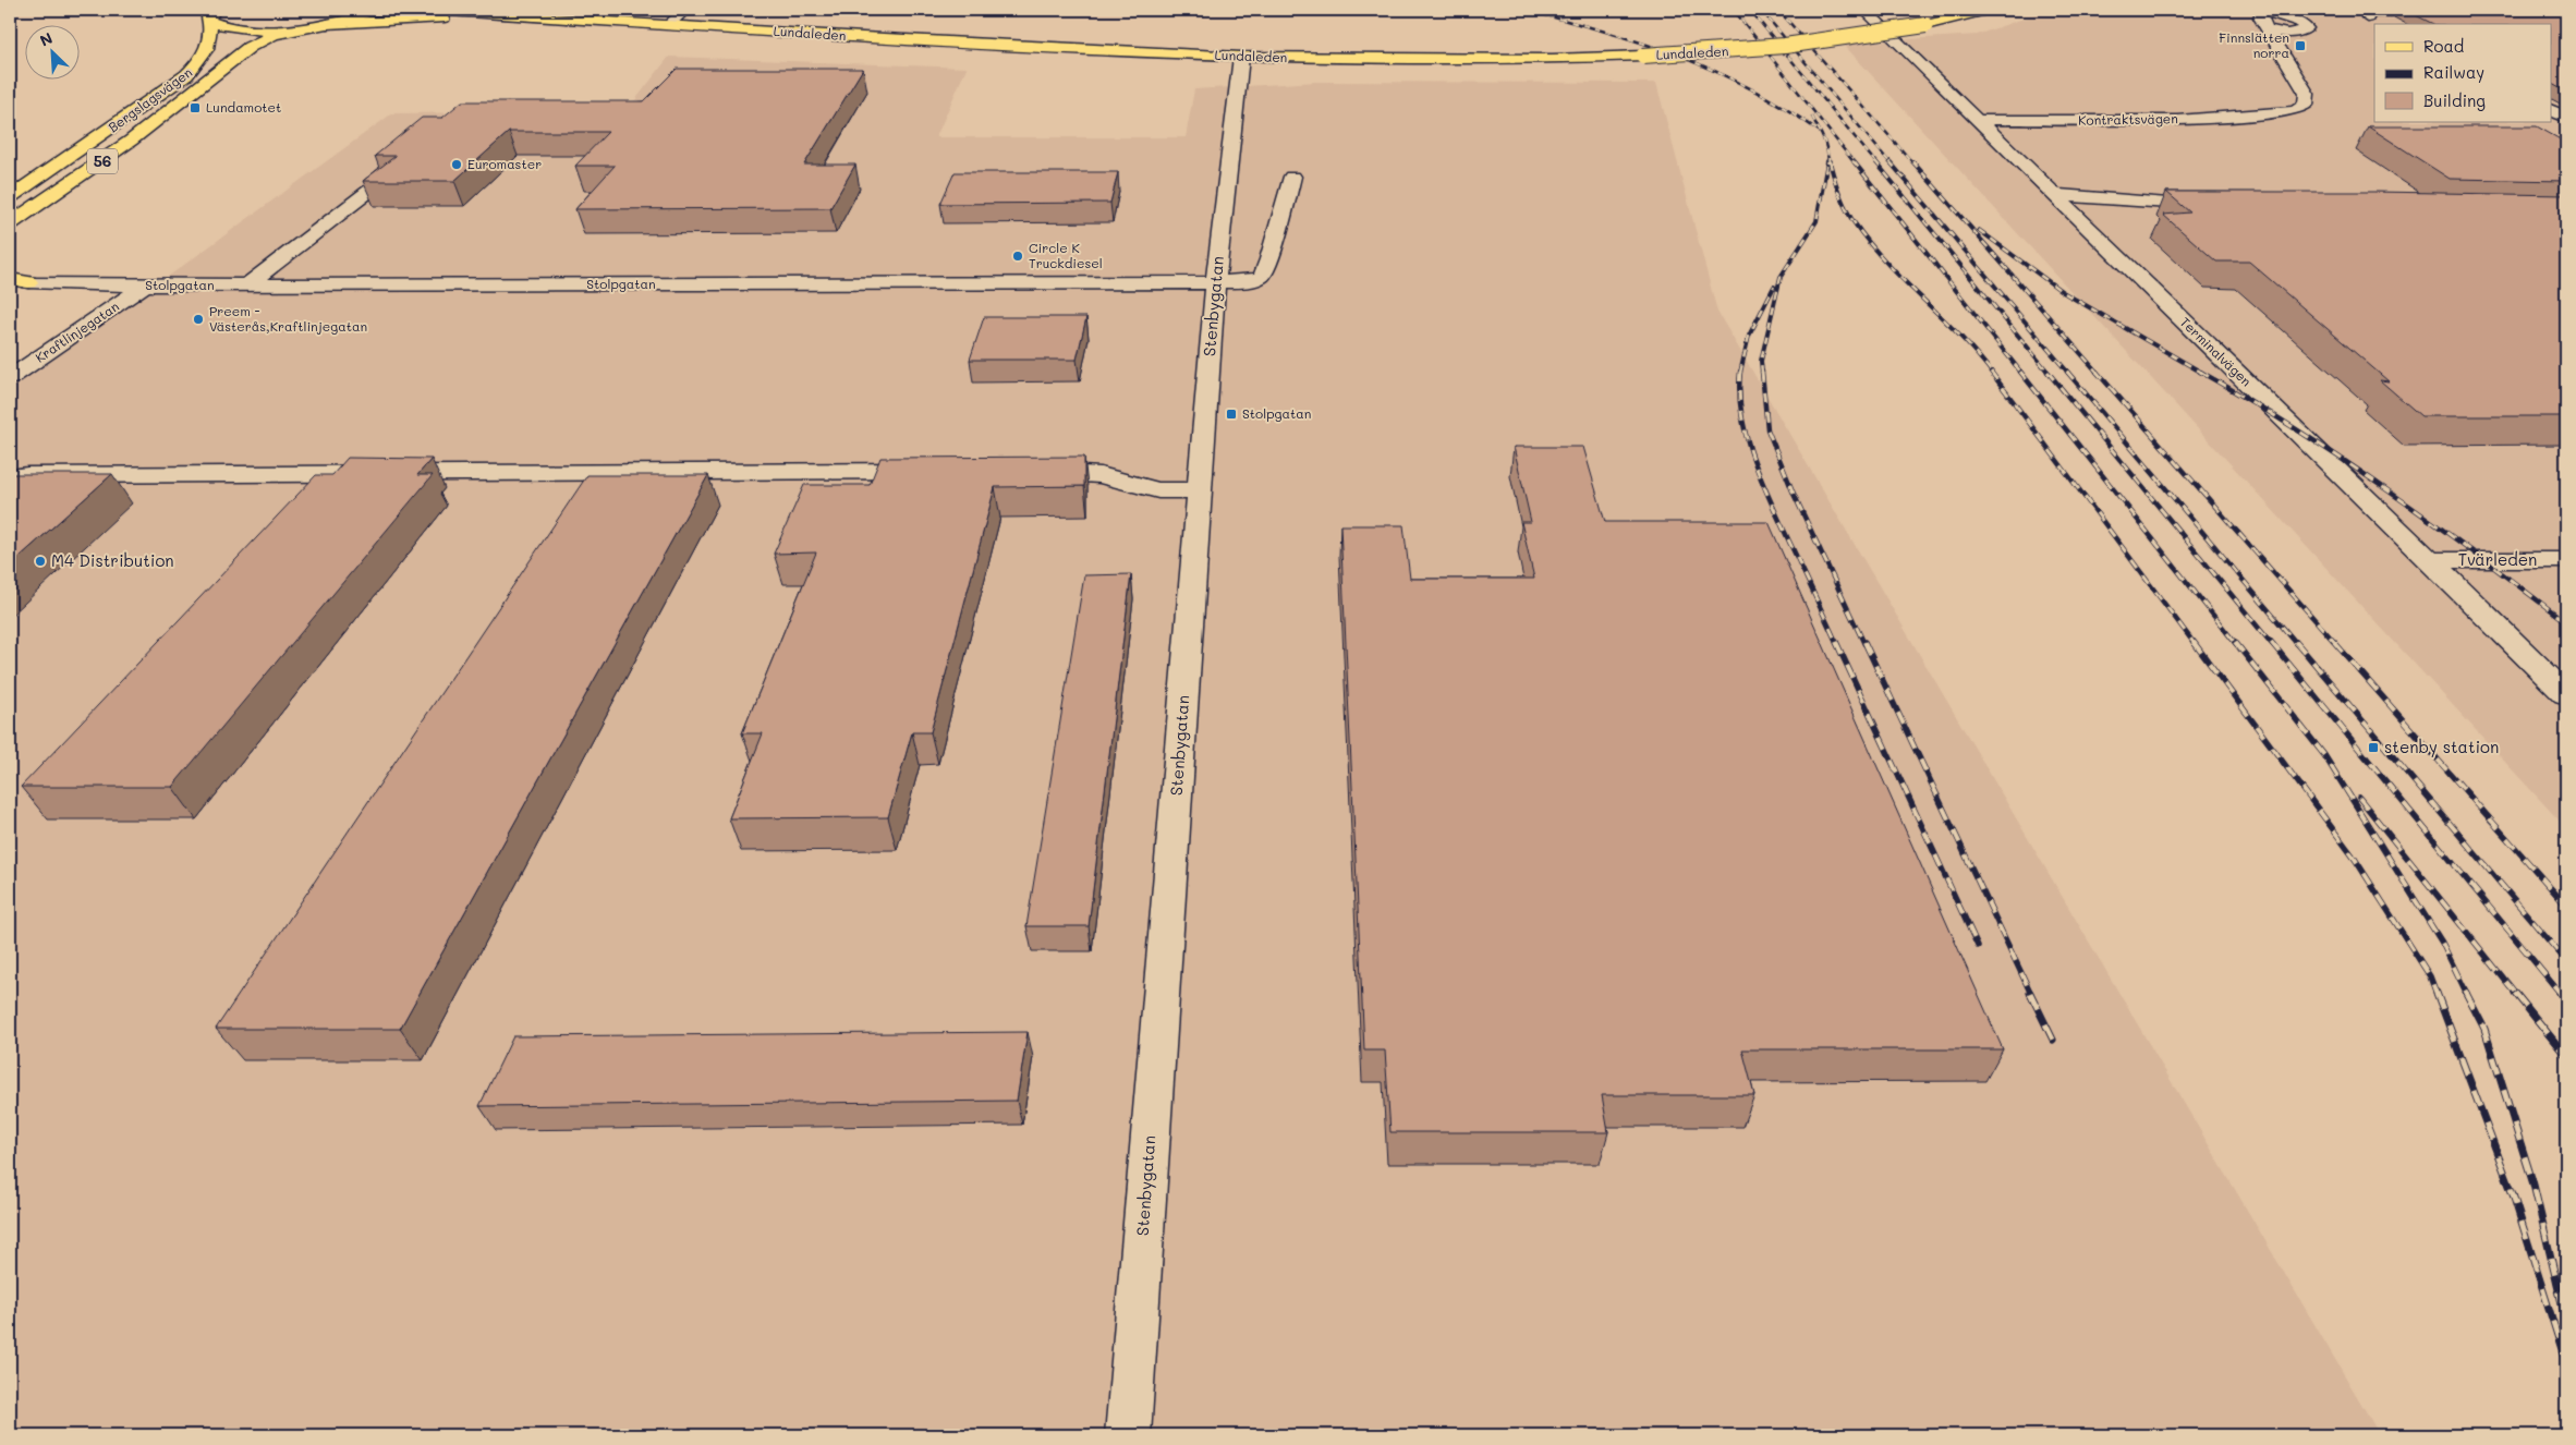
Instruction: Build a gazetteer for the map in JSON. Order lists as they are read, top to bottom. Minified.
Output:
{"streets":{"main road":["Lundaleden","Bergslagsvägen","56"],"street":["Kontraktsvägen","Stolpgatan","Stenbygatan","Kraftlinjegatan","Terminalvägen","Tvärleden"]},"crossings":[["Lundaleden","56"],["Lundaleden","Stenbygatan"],["Bergslagsvägen","56"],["Kontraktsvägen","Terminalvägen"],["Stolpgatan","Stenbygatan"],["Stolpgatan","Kraftlinjegatan"],["Terminalvägen","Tvärleden"]],"places":{"transit":["Finnslätten norra","Lundamotet","Stolpgatan","stenby station"],"other":["Euromaster","Circle K Truckdiesel","Preem - Västerås,Kraftlinjegatan","M4 Distribution"]},"legend":["Road","Railway","Building"],"north":"top left"}
